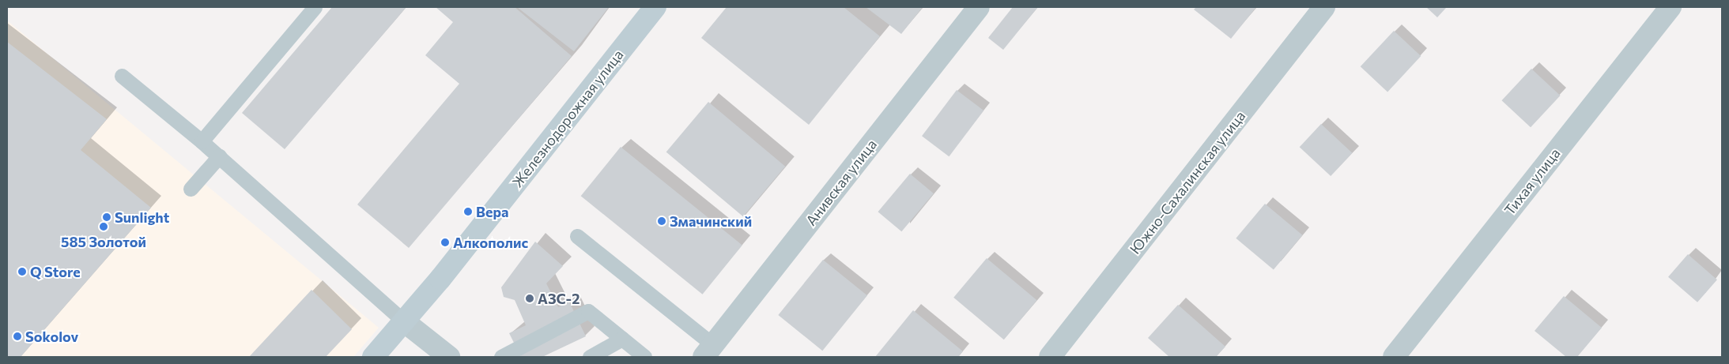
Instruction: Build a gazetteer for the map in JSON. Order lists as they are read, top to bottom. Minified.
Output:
{"streets":{"main road":["Железнодорожная улица"],"street":["Тихая улица","Анивская улица","Южно-Сахалинская улица"]},"places":["Вера","Sunlight","Змачинский","585 Золотой","Алкополис","Q Store","АЗС-2","Sokolov"]}
